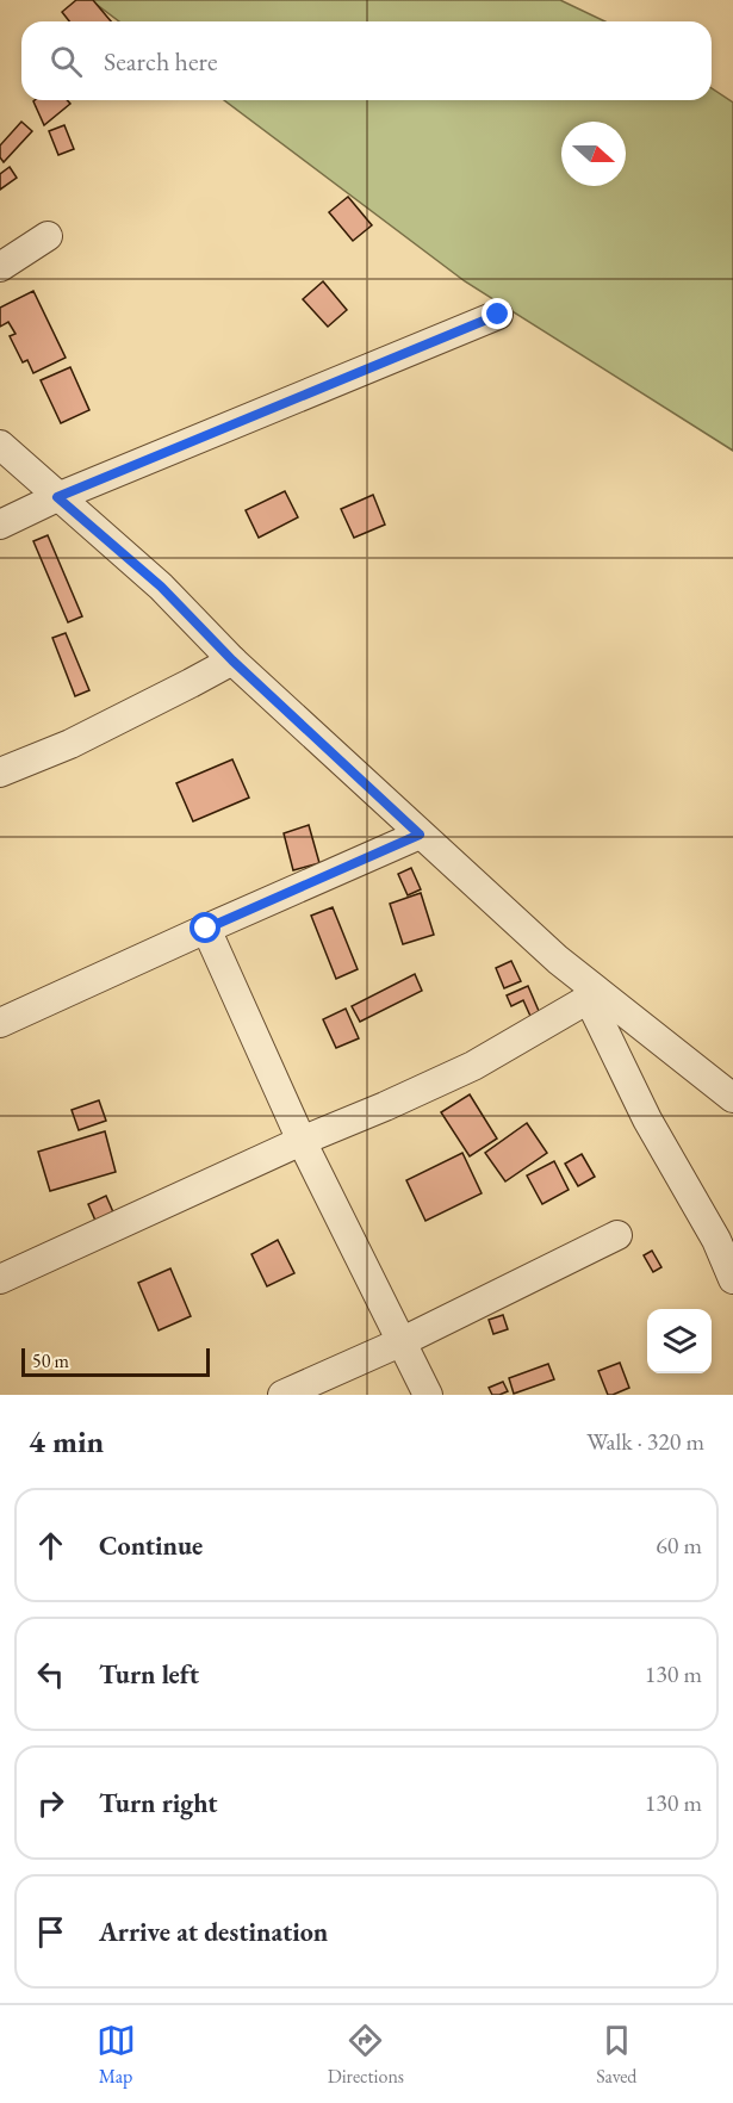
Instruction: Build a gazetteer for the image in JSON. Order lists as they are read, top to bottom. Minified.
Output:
{"scale_bar":"50 m","north":"right","page":{"search":"Search here","scale":"50 m","heading":["4 min","Walk · 320 m"],"list":[["Continue","60 m"],["Turn left","130 m"],["Turn right","130 m"],"Arrive at destination"],"nav":["Map","Directions","Saved"]}}
